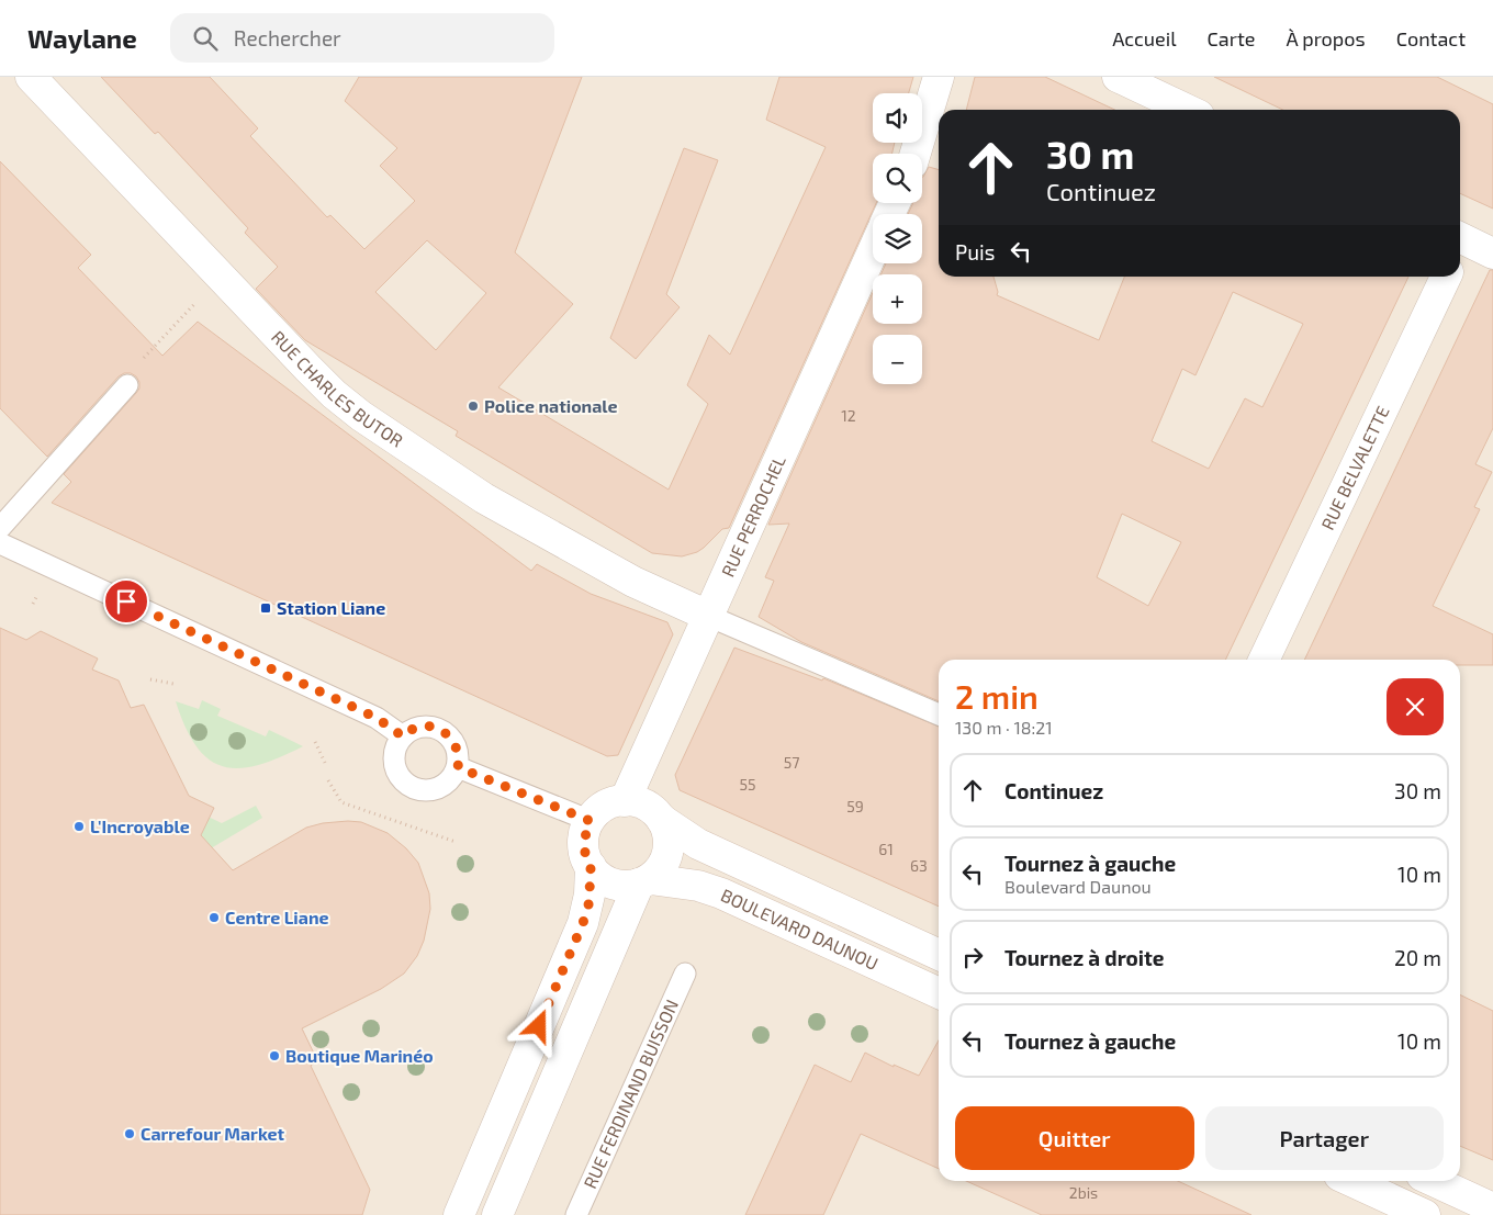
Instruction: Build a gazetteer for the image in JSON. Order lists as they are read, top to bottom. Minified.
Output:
{"streets":{"street":["RUE CHARLES BUTOR","RUE BELVALETTE","RUE PERROCHEL","BOULEVARD DAUNOU"],"lane":["RUE FERDINAND BUISSON"]},"crossings":[["RUE CHARLES BUTOR","RUE PERROCHEL"],["RUE PERROCHEL","BOULEVARD DAUNOU"]],"places":{"other":["Police nationale","L'Incroyable","Centre Liane","Boutique Marinéo","Carrefour Market"],"transit":["Station Liane"]},"house_numbers":["12","57","55","59","61","63","2bis"],"page":{"header":"Waylane","search":"Rechercher","nav":["Accueil","Carte","À propos","Contact"],"map_buttons":["+","−"],"turn":["30 m","Continuez"],"then":"Puis","heading":["2 min","130 m · 18:21"],"list":[{"name":"Continuez","value":"30 m"},{"name":"Tournez à gauche","note":"Boulevard Daunou","value":"10 m"},{"name":"Tournez à droite","value":"20 m"},{"name":"Tournez à gauche","value":"10 m"}],"buttons":["Quitter","Partager"]}}
